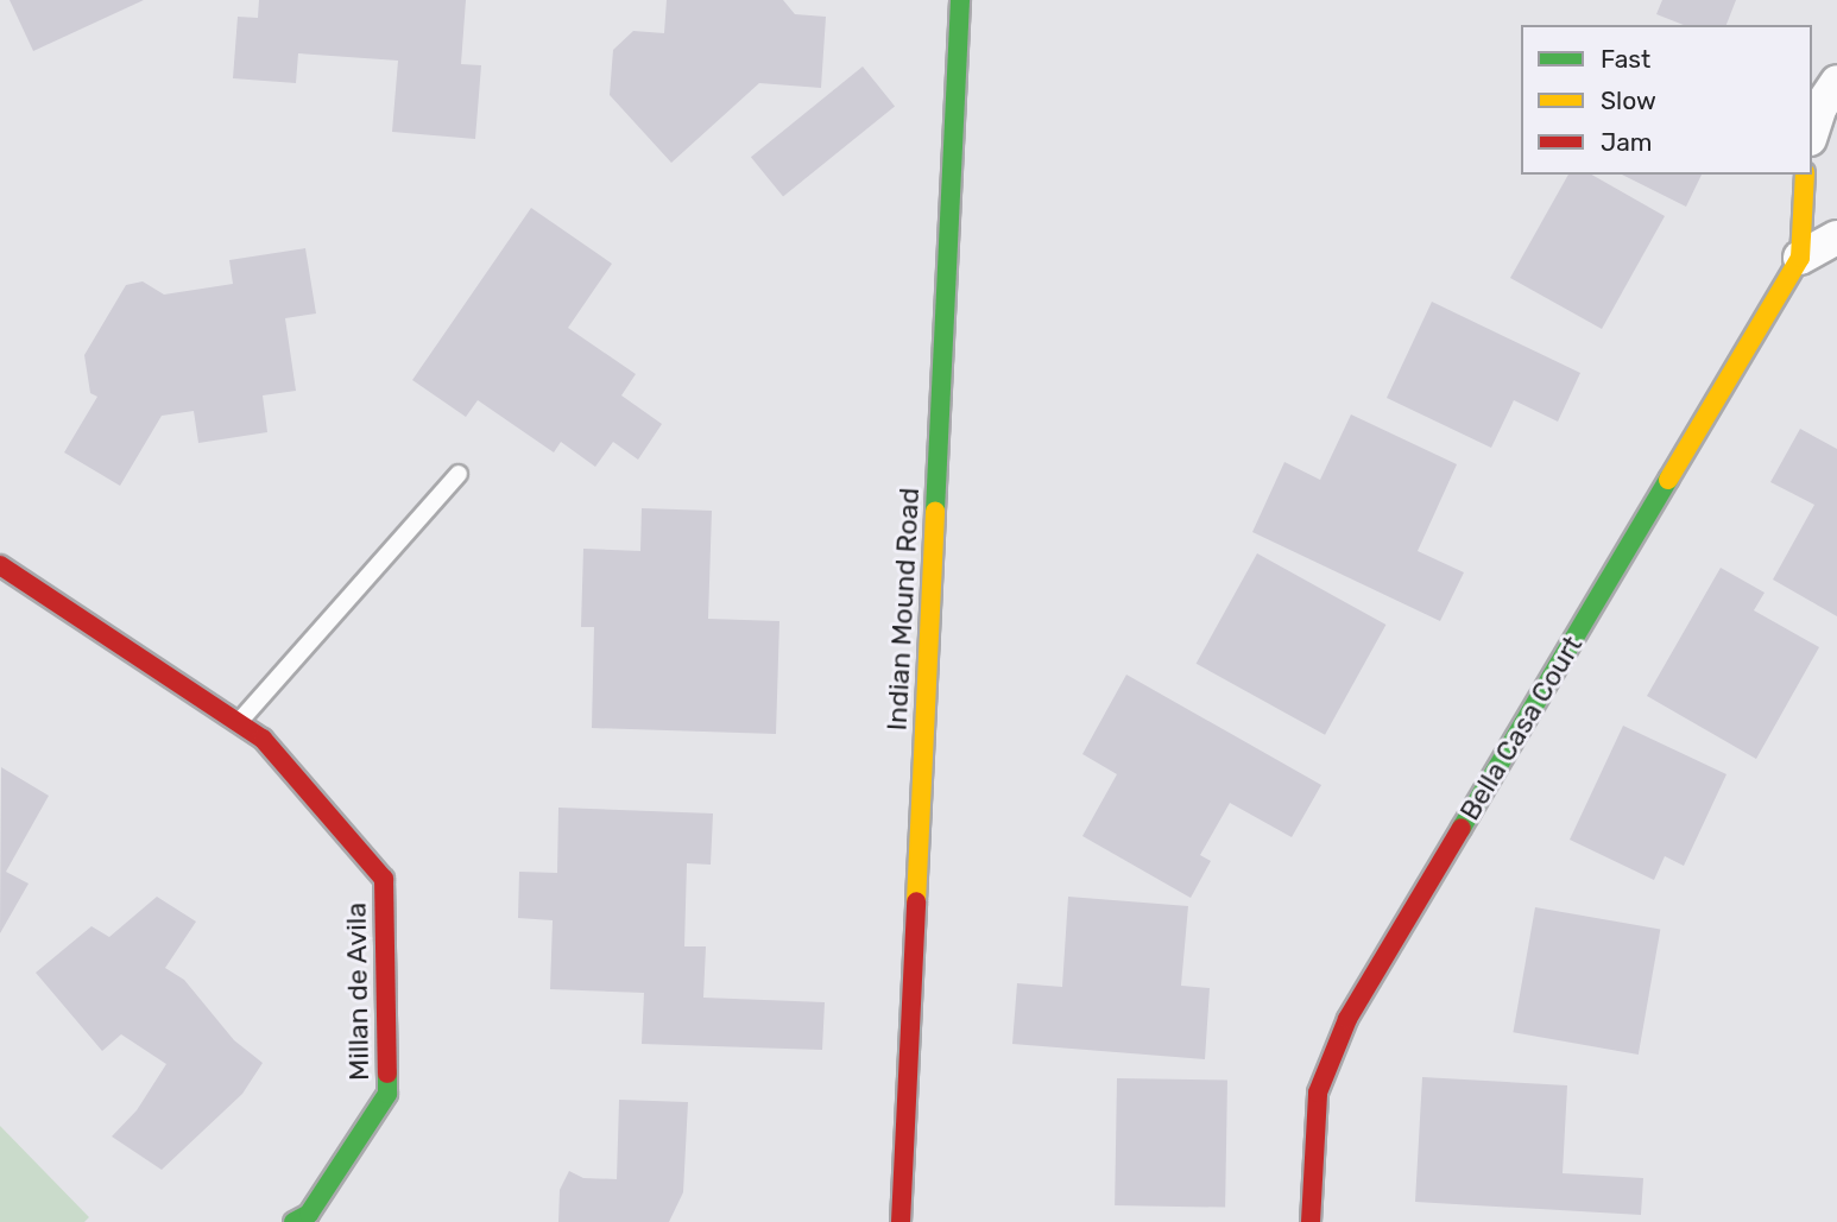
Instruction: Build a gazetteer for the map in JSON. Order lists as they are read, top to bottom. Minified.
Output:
{"streets":{"street":["Indian Mound Road","Bella Casa Court","Millan de Avila"]},"legend":["Fast","Slow","Jam"]}
